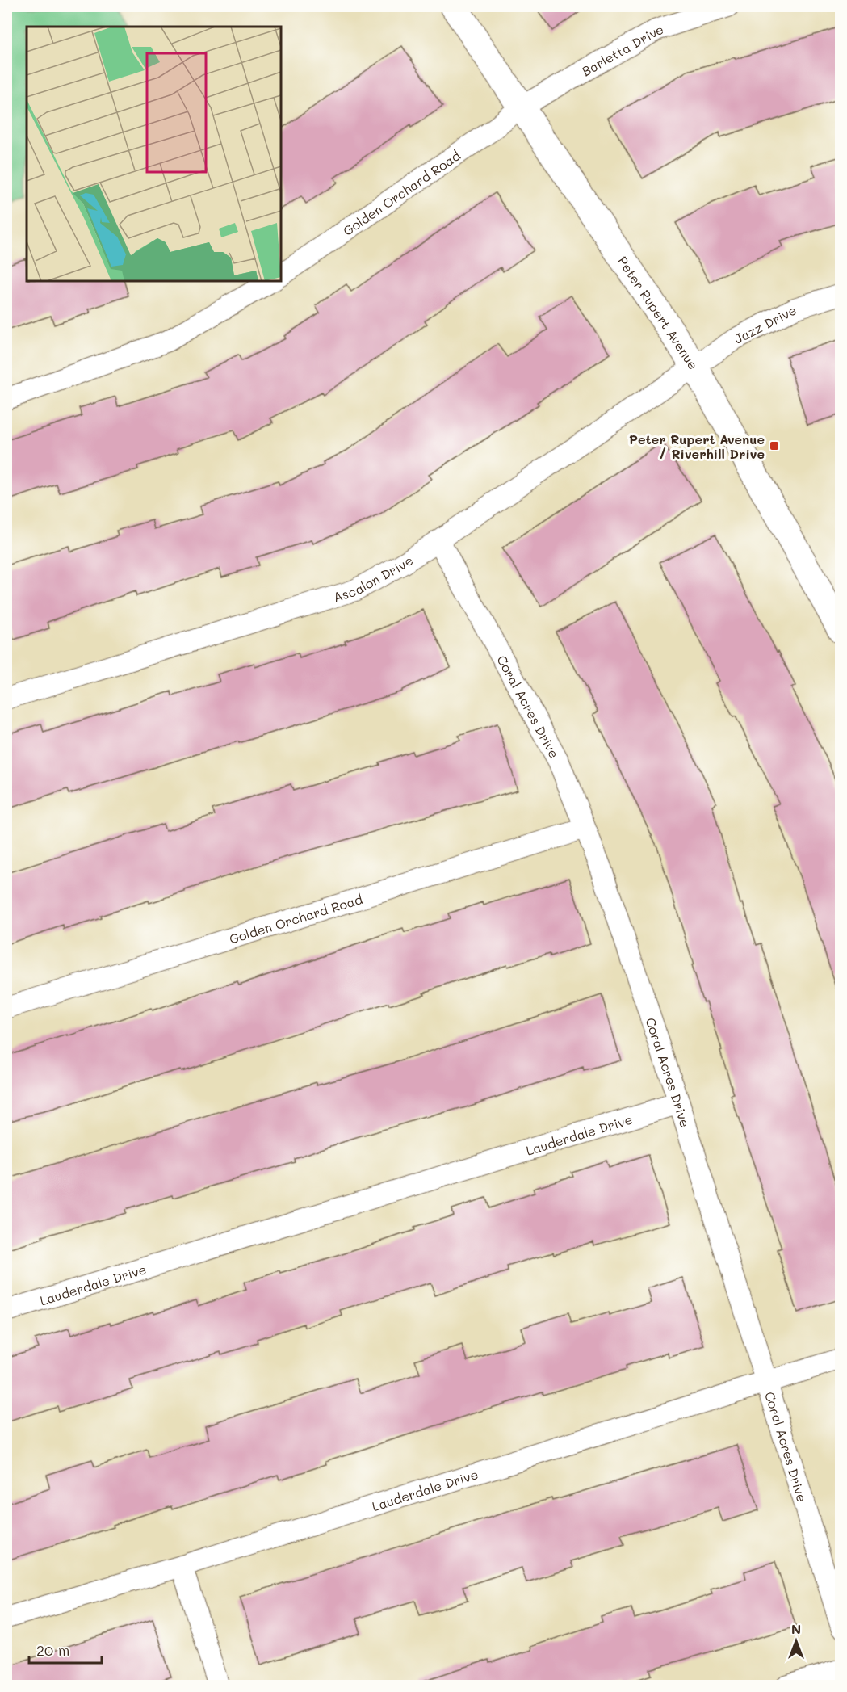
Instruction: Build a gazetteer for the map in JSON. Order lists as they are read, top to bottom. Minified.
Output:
{"streets":{"street":["Barletta Drive","Golden Orchard Road","Peter Rupert Avenue","Jazz Drive","Ascalon Drive","Coral Acres Drive","Lauderdale Drive"]},"crossings":[["Barletta Drive","Golden Orchard Road"],["Barletta Drive","Peter Rupert Avenue"],["Golden Orchard Road","Peter Rupert Avenue"],["Golden Orchard Road","Coral Acres Drive"],["Peter Rupert Avenue","Jazz Drive"],["Peter Rupert Avenue","Ascalon Drive"],["Jazz Drive","Ascalon Drive"],["Ascalon Drive","Coral Acres Drive"],["Coral Acres Drive","Lauderdale Drive"]],"places":{"transit":["Peter Rupert Avenue / Riverhill Drive"]},"scale_bar":"20 m","north":"top"}
